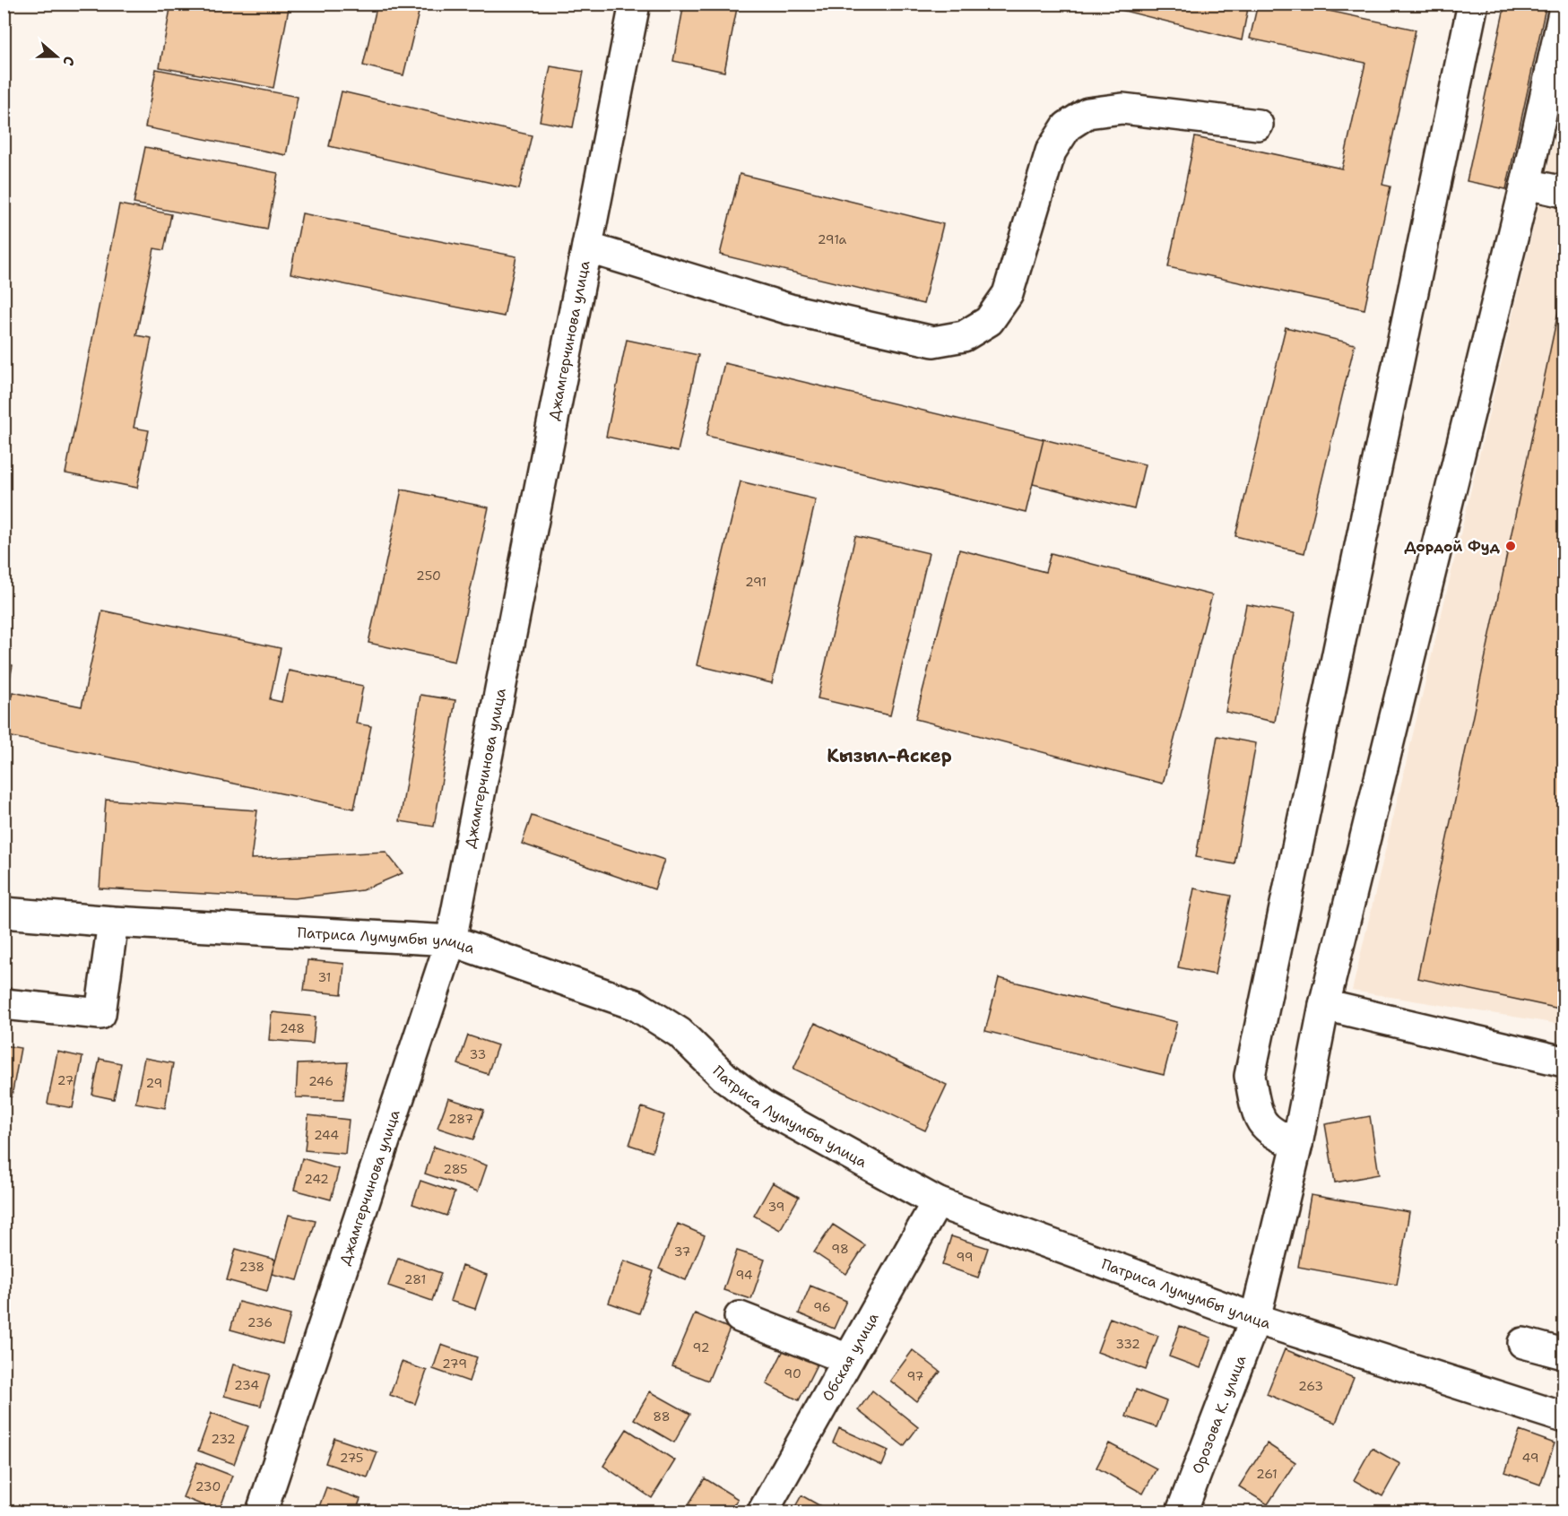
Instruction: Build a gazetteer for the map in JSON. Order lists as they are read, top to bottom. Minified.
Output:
{"streets":{"street":["Джамгерчинова улица","Патриса Лумумбы улица","Обская улица","Орозова К. улица"]},"crossings":[["Джамгерчинова улица","Патриса Лумумбы улица"],["Патриса Лумумбы улица","Обская улица"],["Патриса Лумумбы улица","Орозова К. улица"]],"districts":["Кызыл-Аскер"],"places":["Дордой Фуд"],"house_numbers":["291a","250","291","31","248","33","27","246","29","287","244","285","242","39","98","37","99","238","94","281","96","236","332","92","279","90","97","234","263","88","232","275","49","261","230"],"north":"right"}
